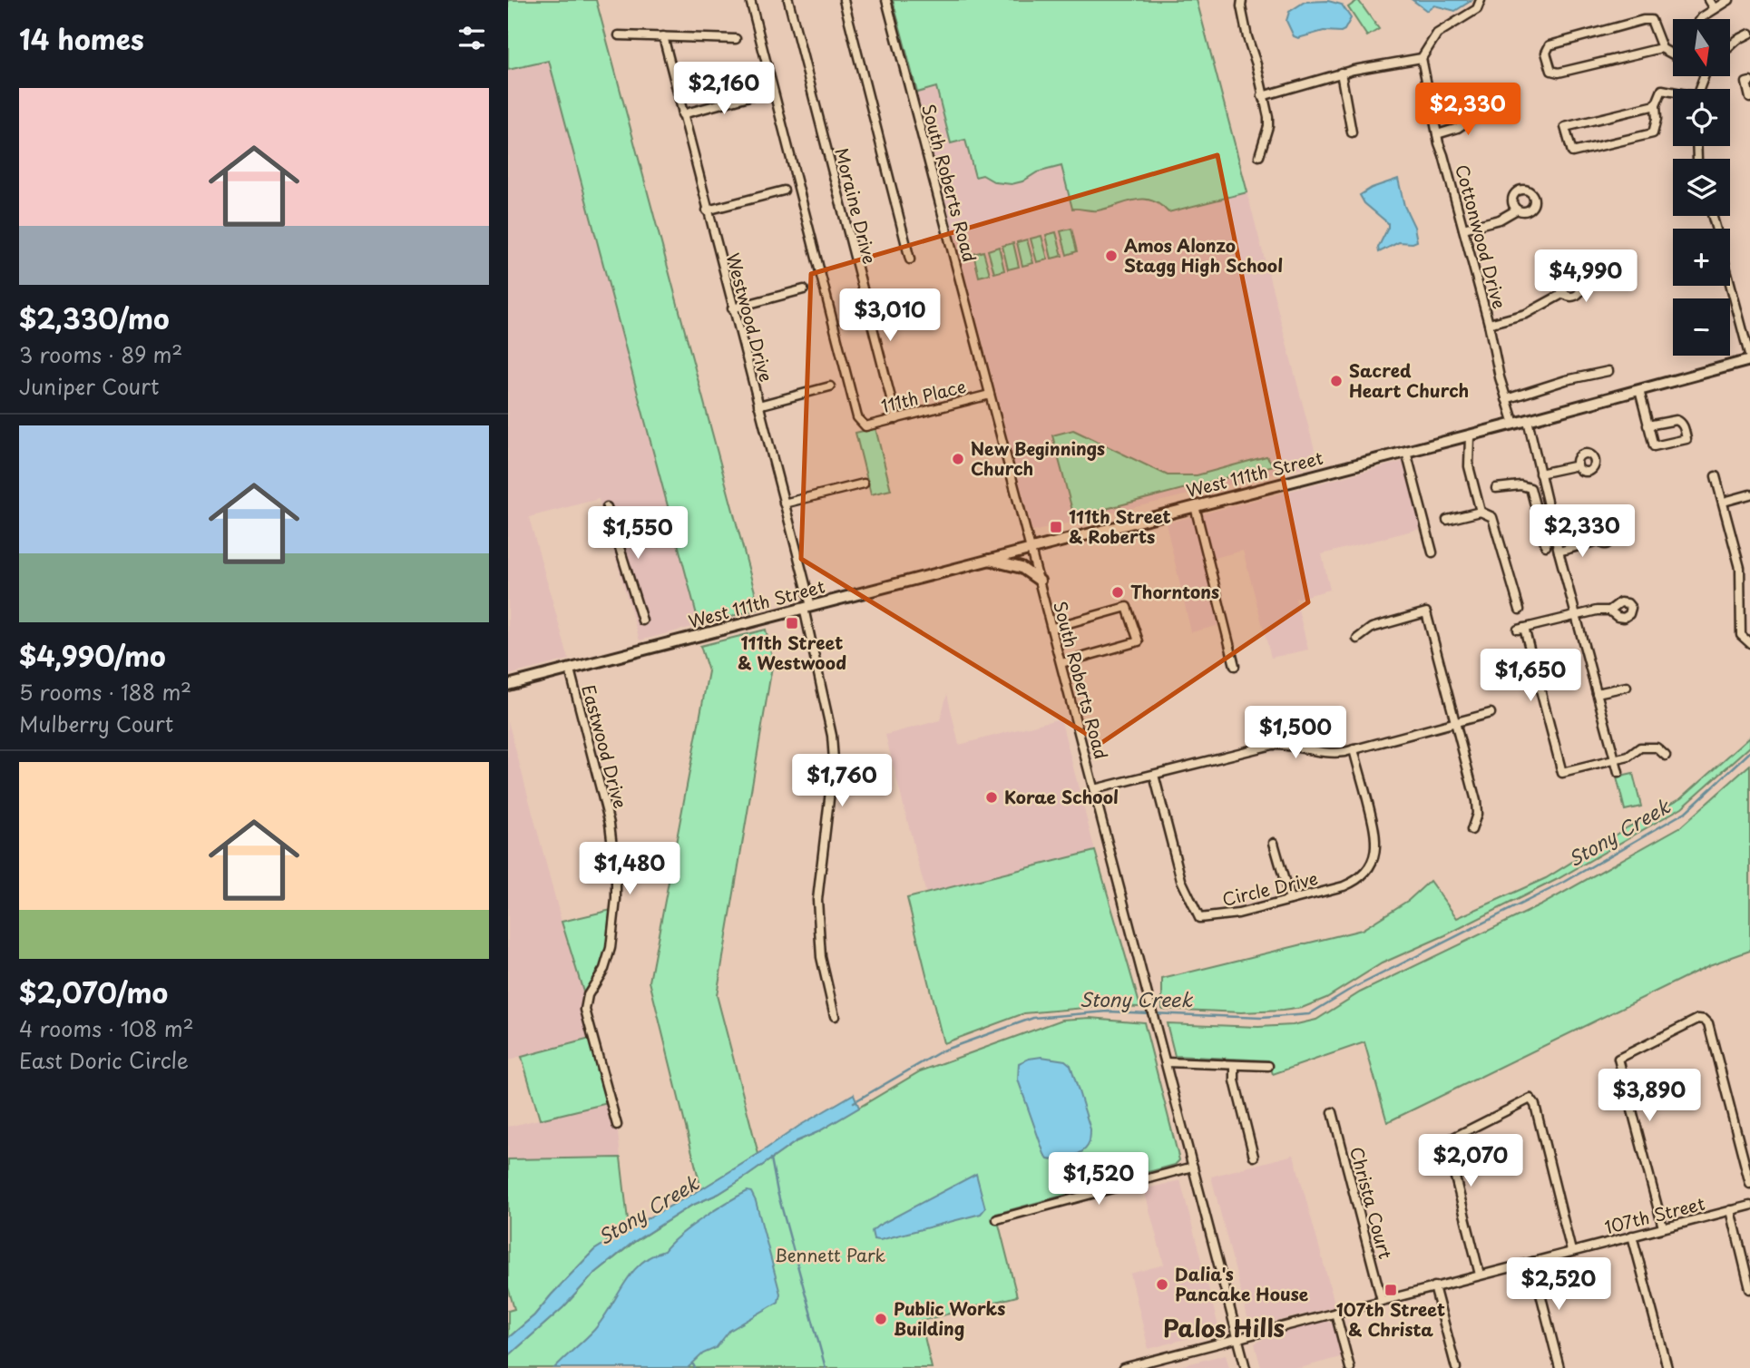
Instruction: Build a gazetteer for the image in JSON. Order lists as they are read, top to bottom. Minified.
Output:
{"streets":{"main road":["West 111th Street"],"street":["South Roberts Road","Moraine Drive","Cottonwood Drive","Westwood Drive","111th Place","Eastwood Drive","Circle Drive","Christa Court","107th Street"]},"crossings":[["South Roberts Road","111th Place"],["South Roberts Road","West 111th Street"],["South Roberts Road","107th Street"],["Moraine Drive","111th Place"],["Cottonwood Drive","West 111th Street"],["Westwood Drive","West 111th Street"],["West 111th Street","Eastwood Drive"],["Christa Court","107th Street"]],"districts":["Palos Hills"],"water":["Stony Creek"],"parks":["Bennett Park"],"places":{"other":["Amos Alonzo Stagg High School","Sacred Heart Church","New Beginnings Church","Thorntons","Korae School","Dalia's Pancake House","Public Works Building"],"transit":["111th Street & Roberts","111th Street & Westwood","107th Street & Christa"]},"north":"bottom","page":{"heading":"14 homes","map_buttons":["+","−"],"price":["$2,160","$2,330","$4,990","$3,010","$2,330","$1,550","$1,650","$1,500","$1,760","$1,480","$3,890","$2,070","$1,520","$2,520"],"list":[{"name":"$2,330/mo","note":"3 rooms · 89 m² · Juniper Court"},{"name":"$4,990/mo","note":"5 rooms · 188 m² · Mulberry Court"},{"name":"$2,070/mo","note":"4 rooms · 108 m² · East Doric Circle"}]}}
